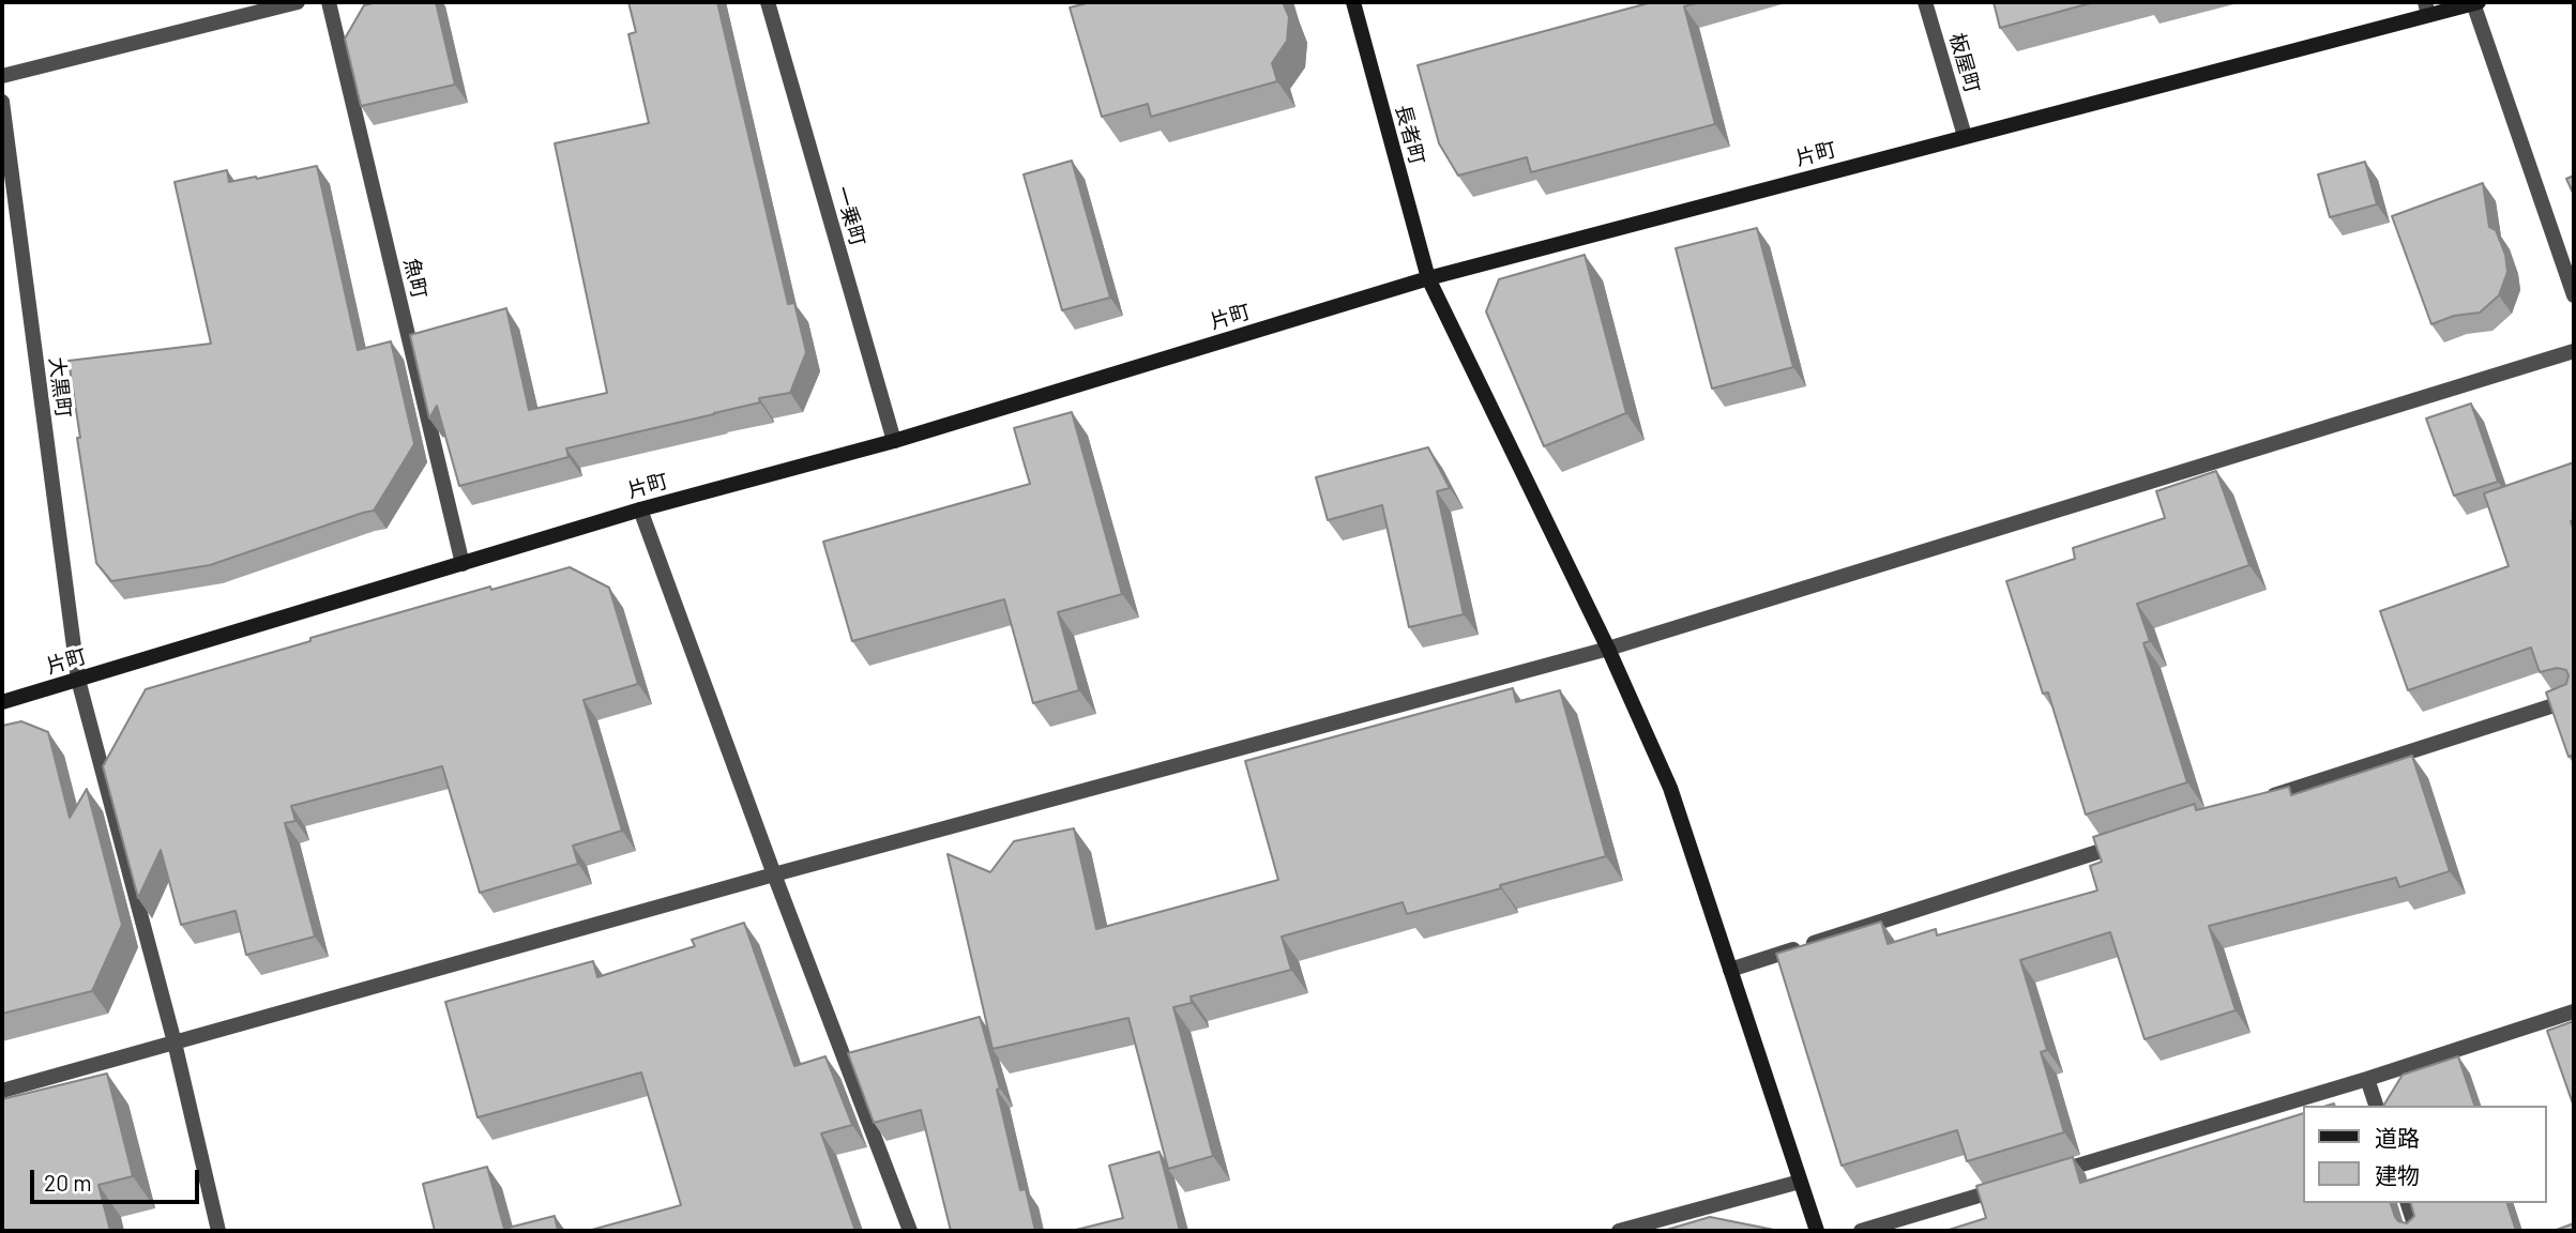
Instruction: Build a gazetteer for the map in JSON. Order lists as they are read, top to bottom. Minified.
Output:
{"streets":{"street":["板屋町","長者町","片町","一乗町","魚町","大黒町"]},"crossings":[["板屋町","片町"],["長者町","片町"],["片町","一乗町"],["片町","魚町"],["片町","大黒町"]],"legend":["道路","建物"],"scale_bar":"20 m"}
